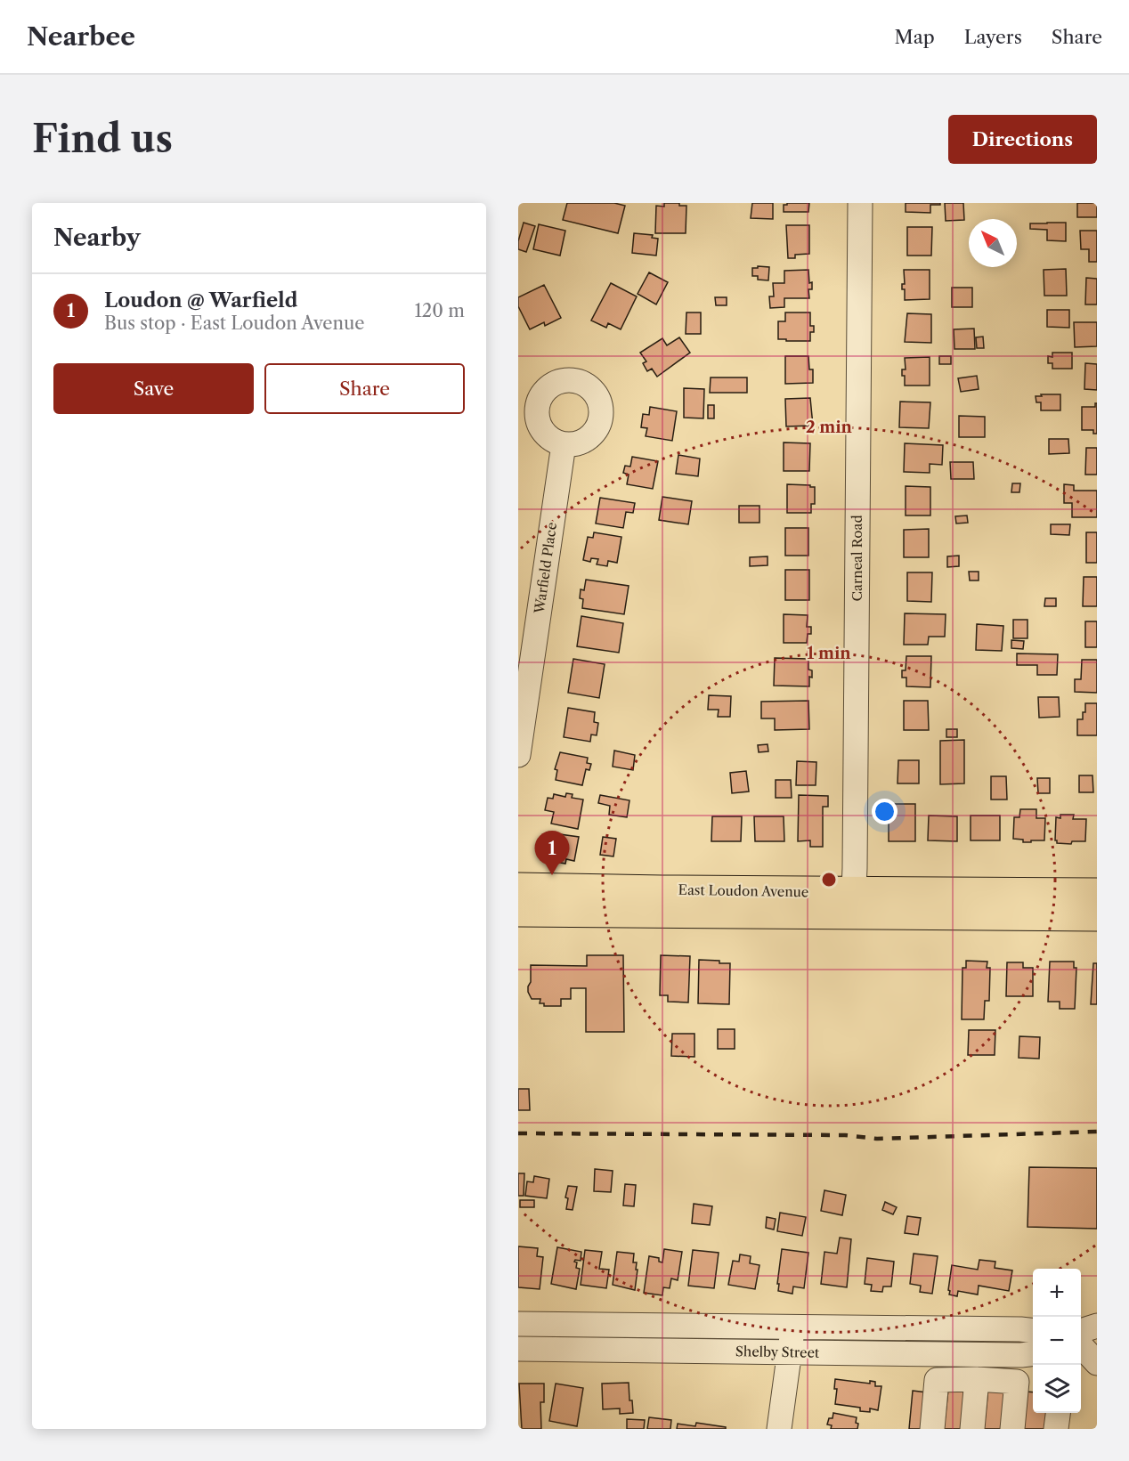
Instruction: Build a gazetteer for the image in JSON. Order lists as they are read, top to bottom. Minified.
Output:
{"streets":{"main road":["East Loudon Avenue"],"street":["Carneal Road","Warfield Place","Shelby Street"]},"crossings":[["Carneal Road","East Loudon Avenue"]],"north":"top left","page":{"header":"Nearbee","nav":["Map","Layers","Share"],"buttons":["Directions",["Save","Share"]],"title":"Find us","heading":"Nearby","list":[{"mark":"1","name":"Loudon @ Warfield","note":"Bus stop · East Loudon Avenue","value":"120 m"}],"pins":"1","map_buttons":["+","−"]},"rings":["2 min","1 min"]}
